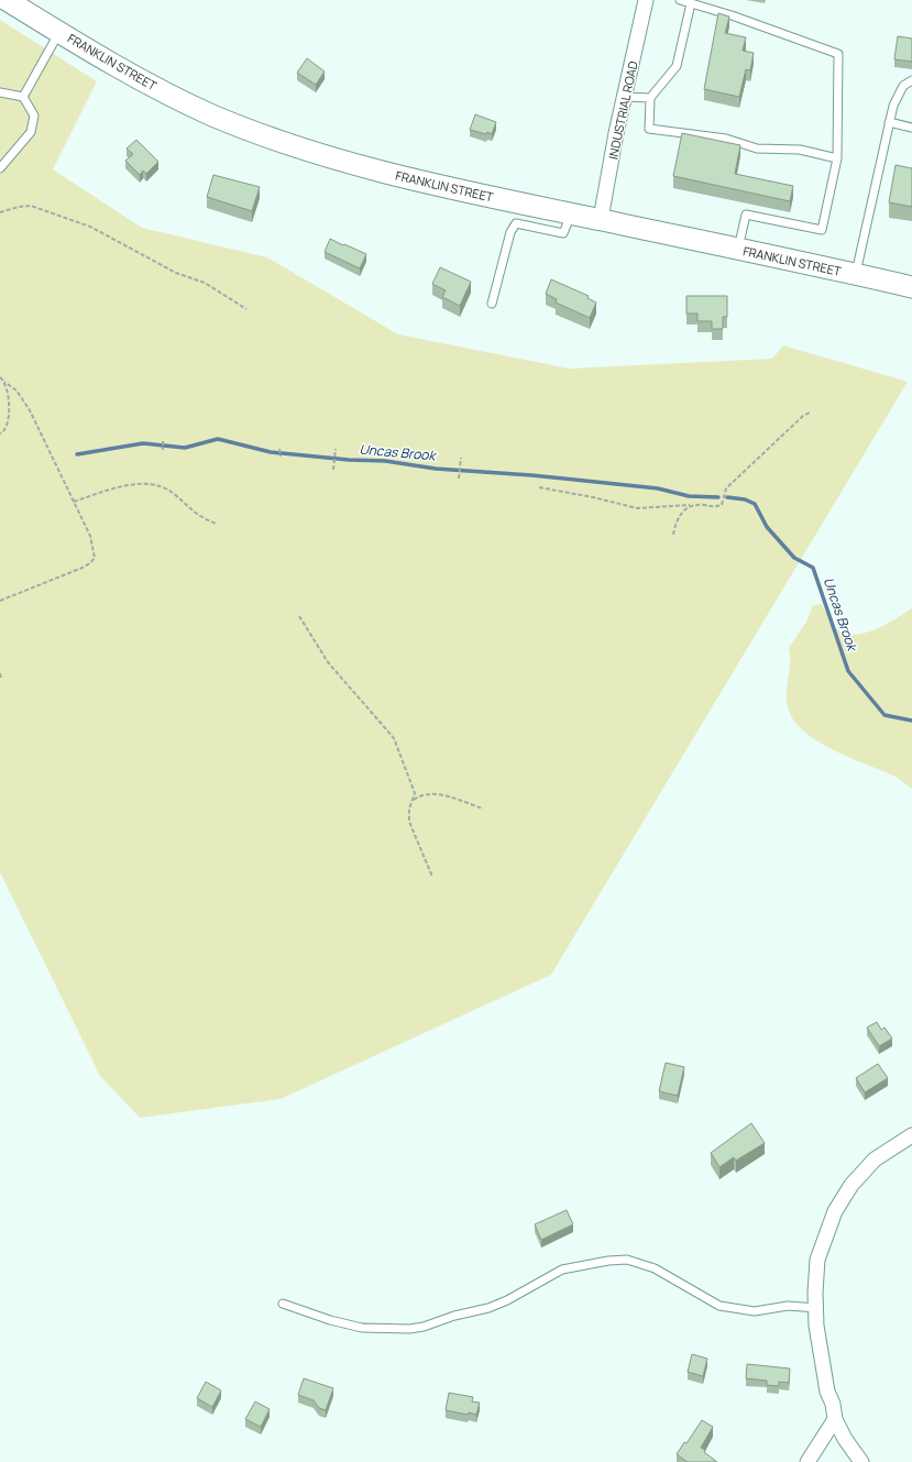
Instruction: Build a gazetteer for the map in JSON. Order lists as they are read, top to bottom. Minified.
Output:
{"streets":{"main road":["FRANKLIN STREET"],"street":["INDUSTRIAL ROAD"]},"crossings":[["FRANKLIN STREET","INDUSTRIAL ROAD"]],"water":["Uncas Brook"]}
